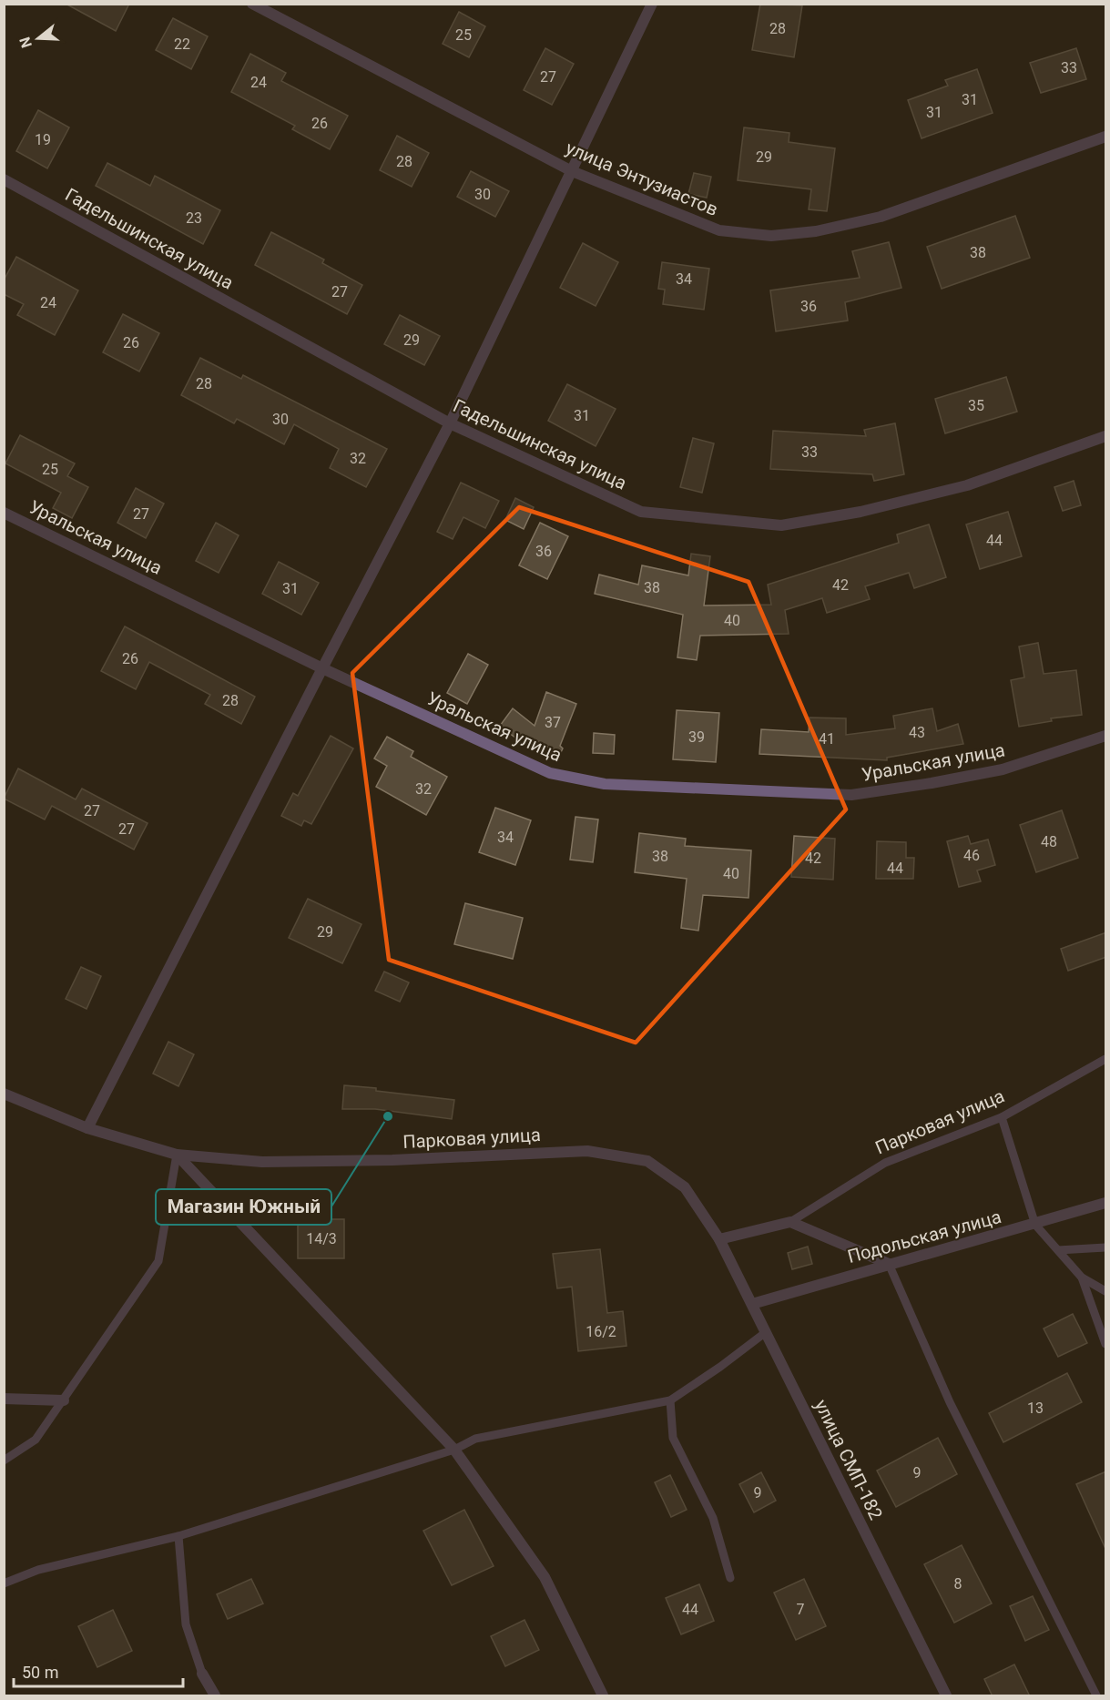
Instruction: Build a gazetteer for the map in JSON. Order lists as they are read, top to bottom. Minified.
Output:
{"streets":{"street":["улица Энтузиастов","Гадельшинская улица","Уральская улица","Парковая улица","Подольская улица","улица СМП-182"]},"crossings":[["Парковая улица","улица СМП-182"],["Подольская улица","улица СМП-182"]],"places":["Магазин Южный"],"house_numbers":["28","25","22","33","27","24","31","31","26","19","29","28","30","23","38","34","27","24","36","29","26","28","35","31","30","33","32","25","27","44","36","42","38","31","40","26","28","37","43","39","41","32","27","27","34","48","46","38","42","44","40","29","14/3","16/2","13","9","9","8","44","7"],"scale_bar":"50 m","north":"left"}
